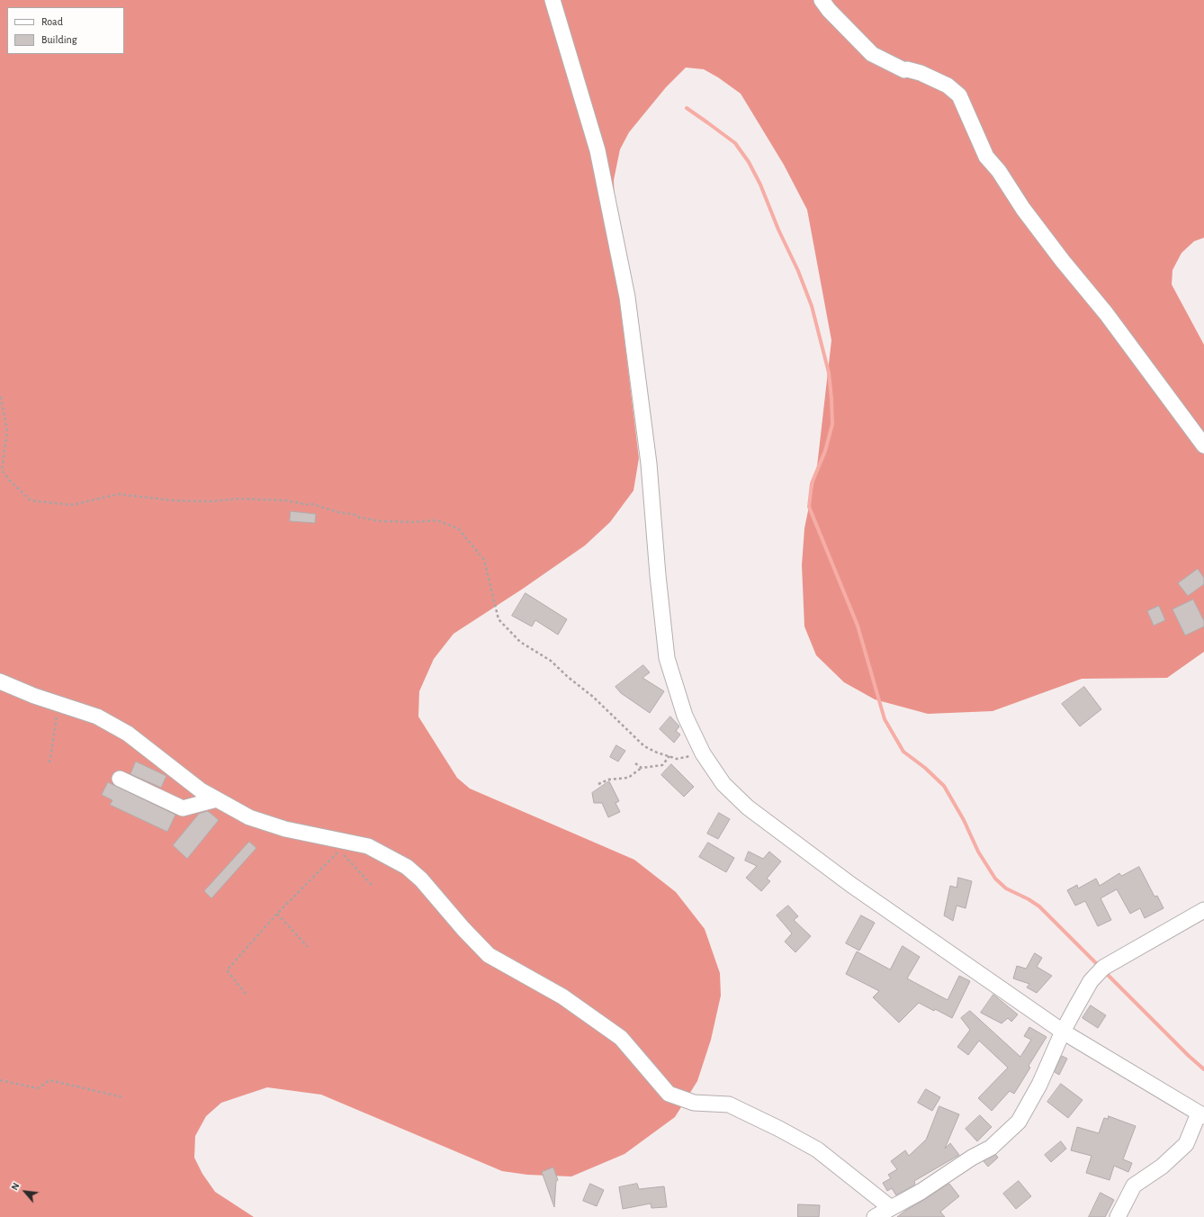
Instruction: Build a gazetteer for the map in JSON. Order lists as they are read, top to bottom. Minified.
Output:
{"legend":["Road","Building"],"north":"top left"}
